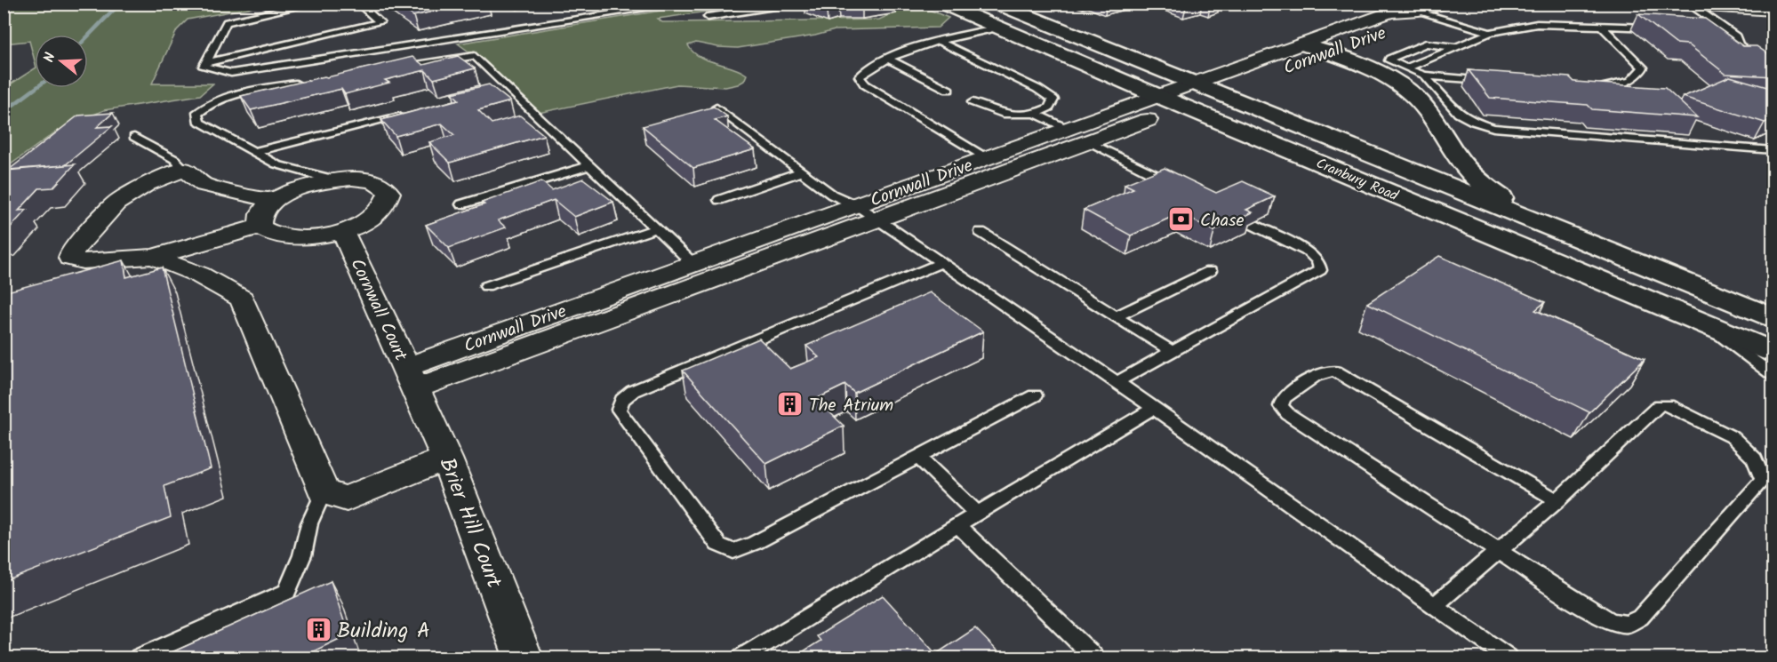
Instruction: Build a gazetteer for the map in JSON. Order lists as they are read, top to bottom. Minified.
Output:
{"streets":{"main road":["Cranbury Road"],"street":["Cornwall Drive","Cornwall Court","Brier Hill Court"]},"crossings":[["Cornwall Drive","Cranbury Road"],["Cornwall Drive","Cornwall Court"],["Cornwall Drive","Brier Hill Court"],["Cornwall Court","Brier Hill Court"]],"places":{"bank":["Chase"],"building":["The Atrium","Building A"]},"north":"left"}
